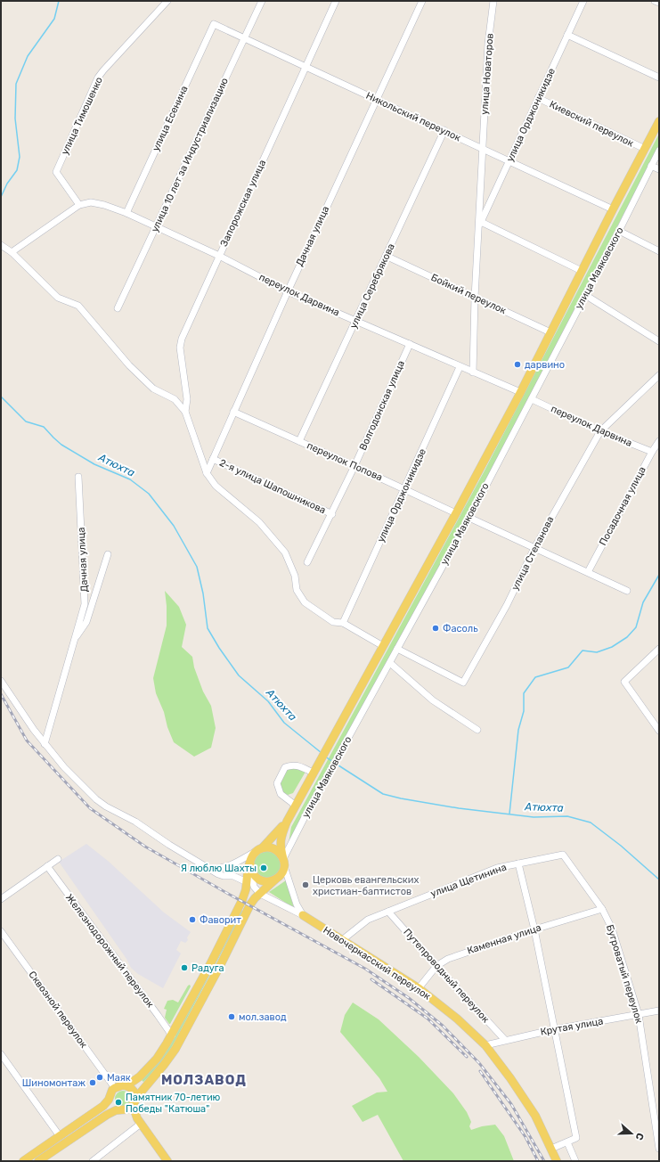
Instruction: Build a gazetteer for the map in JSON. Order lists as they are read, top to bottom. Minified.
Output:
{"streets":{"main road":["улица Маяковского","Новочеркасский переулок"],"street":["улица Новаторов","улица Орджоникидзе","улица Тимошенко","Никольский переулок","улица Есенина","Киевский переулок","улица 10 лет за Индустриализацию","Запорожская улица","Дачная улица","улица Серебрякова","Бойкий переулок","переулок Дарвина","Волгодонская улица","переулок Попова","2-я улица Шапошникова","Посадочная улица","улица Степанова","улица Щетинина","Каменная улица","Железнодорожный переулок","Бугроватый переулок","Путепроводный переулок","Сквозной переулок","Крутая улица"]},"crossings":[["улица Новаторов","улица Орджоникидзе"],["улица Новаторов","Никольский переулок"],["улица Орджоникидзе","Никольский переулок"],["улица Орджоникидзе","Киевский переулок"],["улица Орджоникидзе","Бойкий переулок"],["улица Орджоникидзе","переулок Дарвина"],["улица Орджоникидзе","переулок Попова"],["улица Тимошенко","переулок Дарвина"],["Никольский переулок","улица Есенина"],["Никольский переулок","улица 10 лет за Индустриализацию"],["Никольский переулок","Запорожская улица"],["Никольский переулок","Дачная улица"],["Никольский переулок","улица Маяковского"],["Никольский переулок","улица Серебрякова"],["улица Есенина","переулок Дарвина"],["Киевский переулок","улица Маяковского"],["улица 10 лет за Индустриализацию","переулок Дарвина"],["Запорожская улица","переулок Дарвина"],["Дачная улица","переулок Дарвина"],["Дачная улица","переулок Попова"],["Дачная улица","2-я улица Шапошникова"],["улица Маяковского","Бойкий переулок"],["улица Маяковского","переулок Дарвина"],["улица Маяковского","переулок Попова"],["улица Маяковского","улица Степанова"],["улица Серебрякова","Бойкий переулок"],["улица Серебрякова","переулок Дарвина"],["улица Серебрякова","переулок Попова"],["переулок Дарвина","Волгодонская улица"],["переулок Дарвина","Посадочная улица"],["переулок Дарвина","улица Степанова"],["Волгодонская улица","переулок Попова"],["Волгодонская улица","2-я улица Шапошникова"],["улица Щетинина","Новочеркасский переулок"],["улица Щетинина","Бугроватый переулок"],["улица Щетинина","Путепроводный переулок"],["Каменная улица","Новочеркасский переулок"],["Каменная улица","Бугроватый переулок"],["Каменная улица","Путепроводный переулок"],["Новочеркасский переулок","Крутая улица"],["Бугроватый переулок","Крутая улица"],["Путепроводный переулок","Крутая улица"]],"districts":["МОЛЗАВОД"],"water":["Атюхта"],"places":["дарвино","Фасоль","Я люблю Шахты","Церковь евангельских христиан-баптистов","Фаворит","Радуга","мол.завод","Маяк","Шиномонтаж","Памятник 70-летию Победы \"Катюша\""],"north":"right"}
